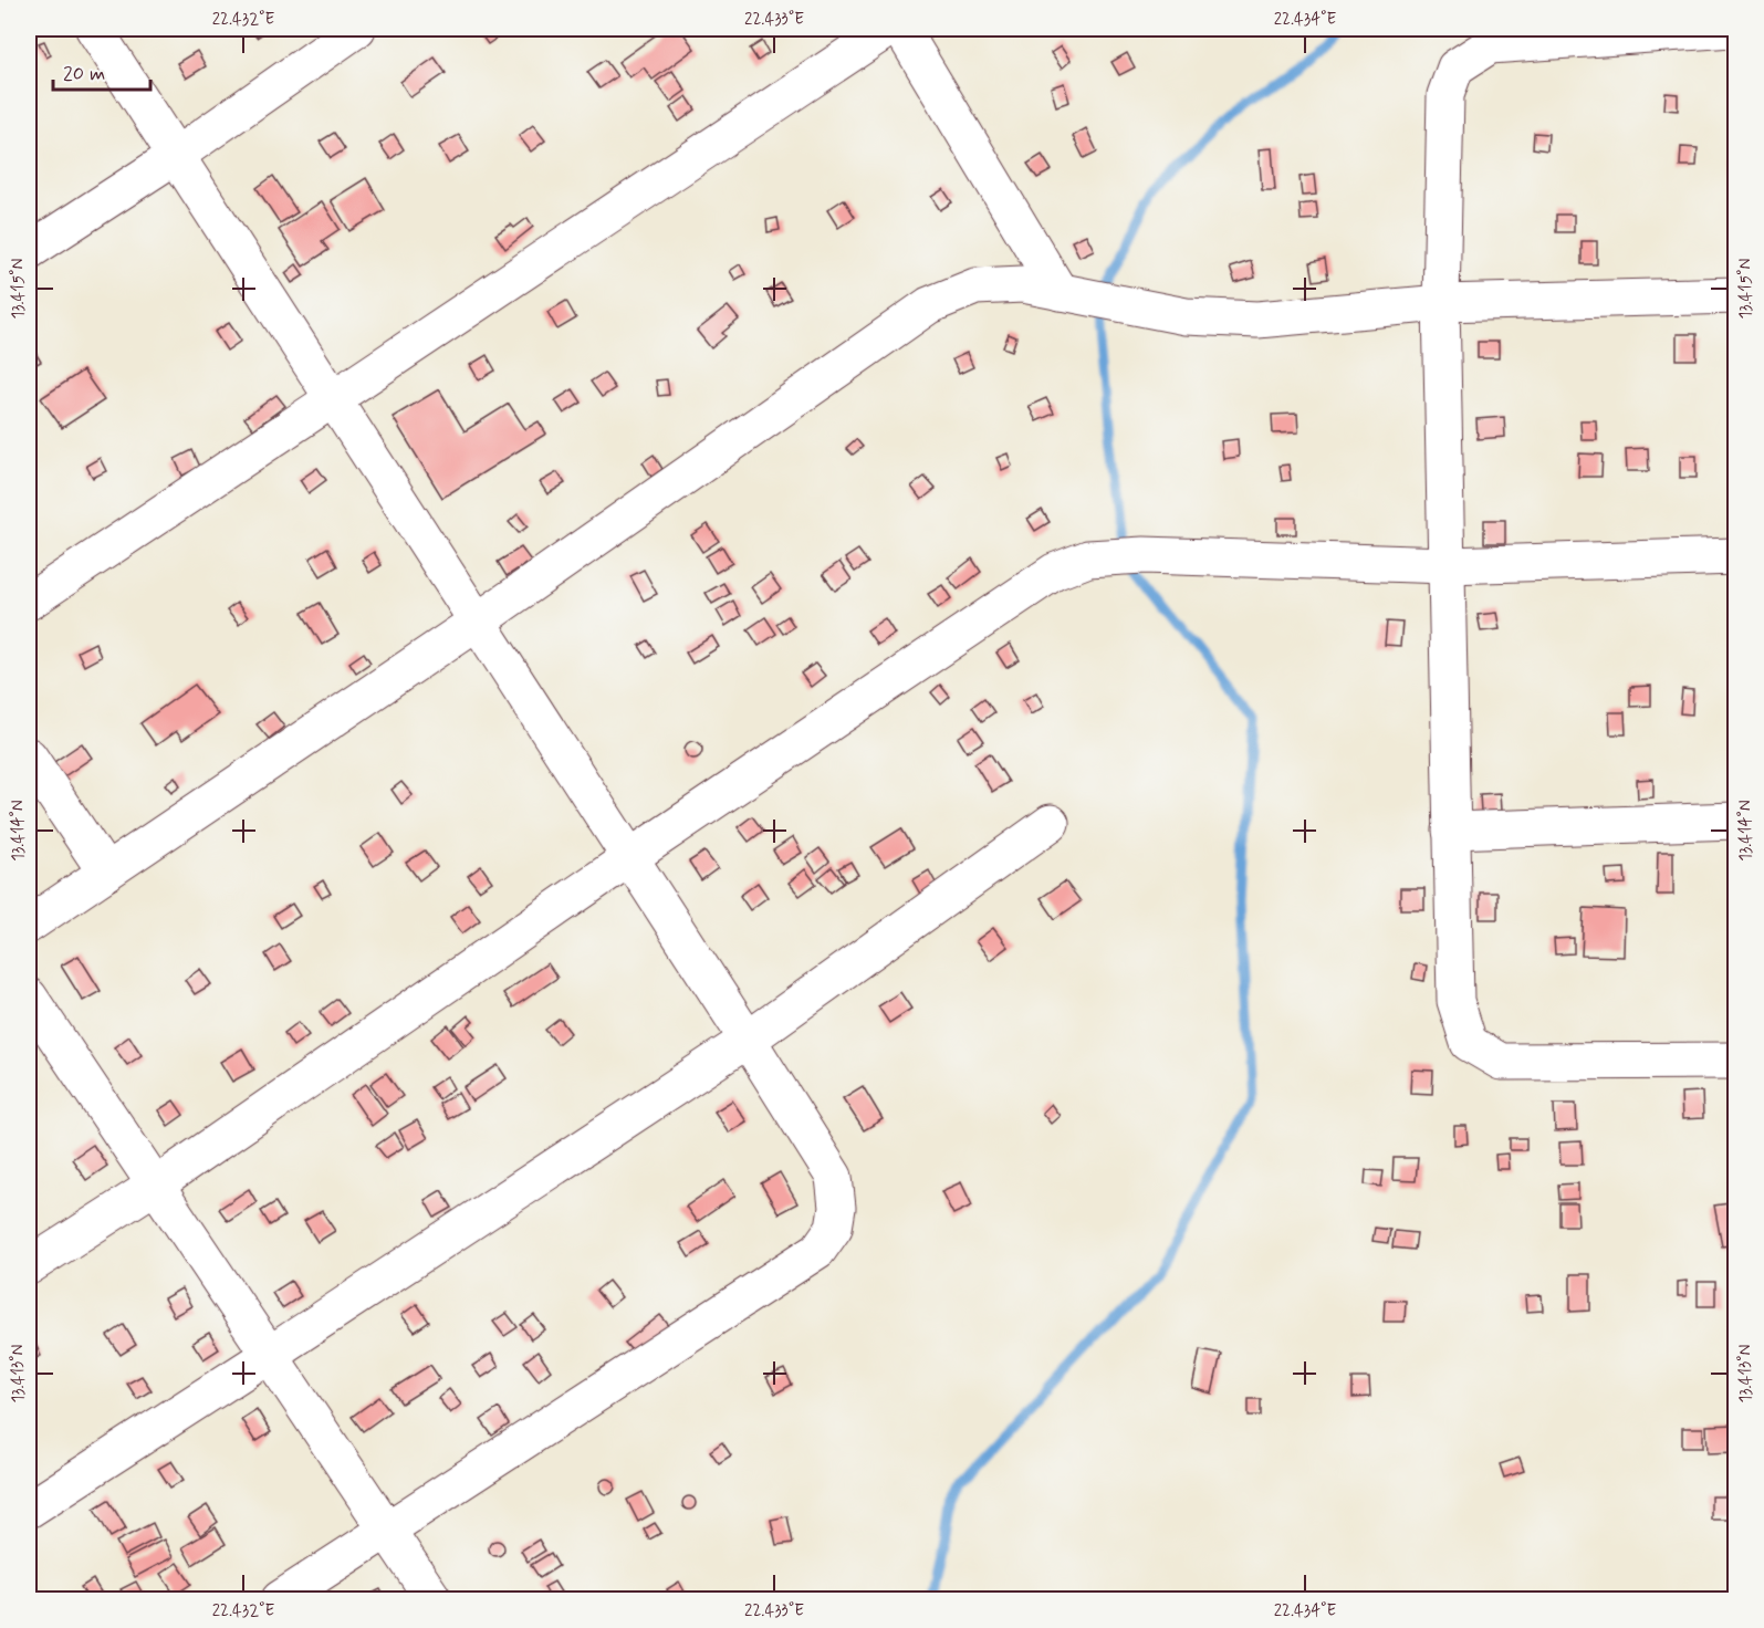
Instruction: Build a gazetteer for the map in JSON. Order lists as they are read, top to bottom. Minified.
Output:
{"scale_bar":"20 m","coordinates":["22.432°E","22.433°E","22.434°E","13.415°N","13.414°N","13.413°N"]}
